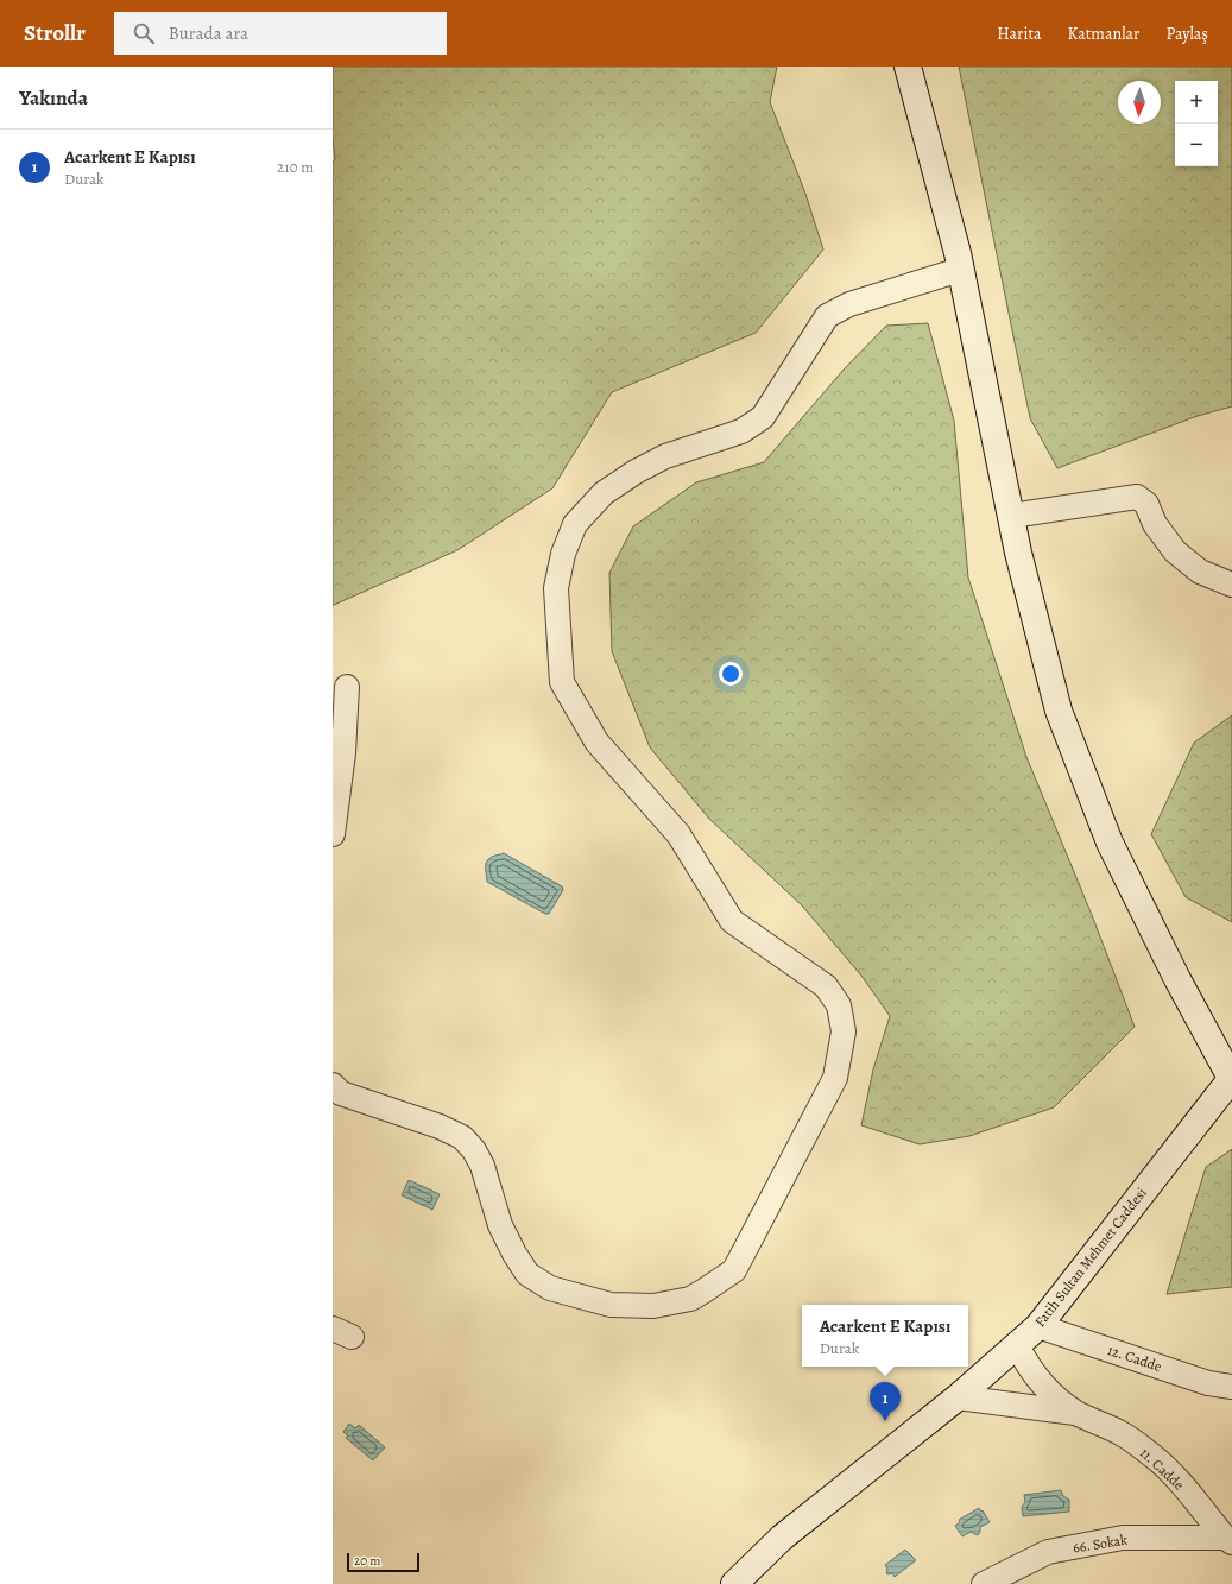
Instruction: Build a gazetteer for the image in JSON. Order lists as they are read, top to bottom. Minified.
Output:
{"streets":{"street":["Fatih Sultan Mehmet Caddesi","12. Cadde","11. Cadde","66. Sokak"]},"crossings":[["Fatih Sultan Mehmet Caddesi","12. Cadde"],["Fatih Sultan Mehmet Caddesi","11. Cadde"],["11. Cadde","66. Sokak"]],"scale_bar":"20 m","north":"bottom","page":{"header":"Strollr","search":"Burada ara","nav":["Harita","Katmanlar","Paylaş"],"heading":"Yakında","map_buttons":["+","−"],"list":[{"mark":"1","name":"Acarkent E Kapısı","note":"Durak","value":"210 m"}],"popup":["Acarkent E Kapısı","Durak"],"pins":"1","scale":"20 m"}}
